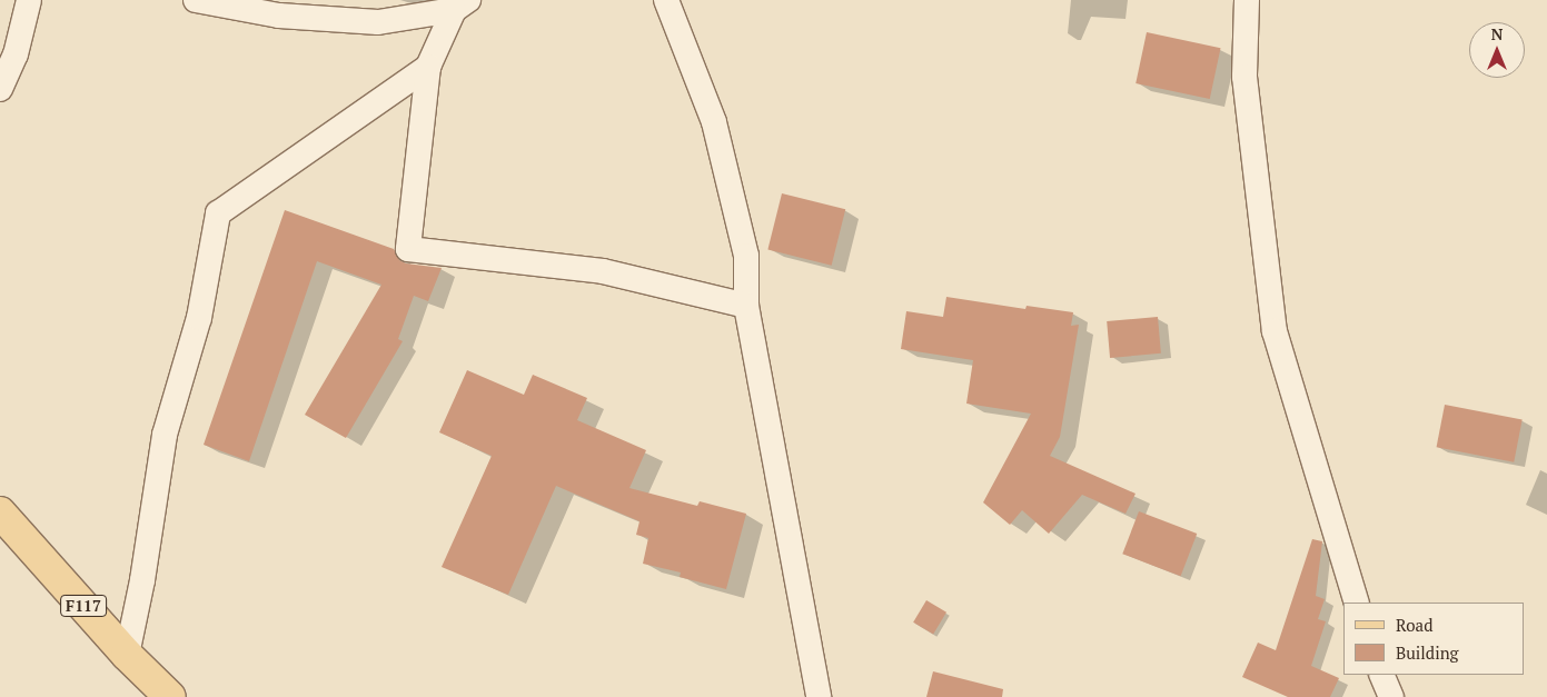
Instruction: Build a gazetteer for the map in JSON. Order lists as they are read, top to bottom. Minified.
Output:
{"streets":{"main road":["F117"]},"legend":["Road","Building"],"north":"top"}
